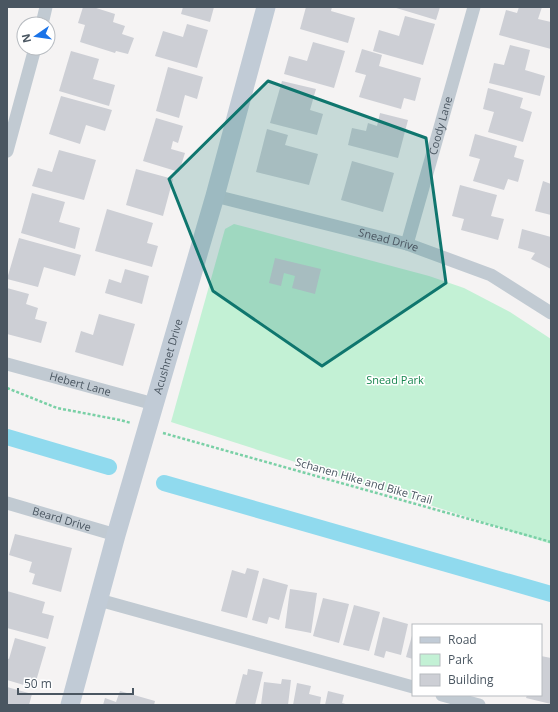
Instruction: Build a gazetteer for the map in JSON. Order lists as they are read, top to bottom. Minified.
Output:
{"streets":{"street":["Coody Lane","Snead Drive","Acushnet Drive","Hebert Lane","Beard Drive"],"path":["Schanen Hike and Bike Trail"]},"crossings":[["Coody Lane","Snead Drive"],["Snead Drive","Acushnet Drive"],["Acushnet Drive","Hebert Lane"],["Acushnet Drive","Beard Drive"]],"parks":["Snead Park"],"legend":["Road","Park","Building"],"scale_bar":"50 m","north":"left"}
